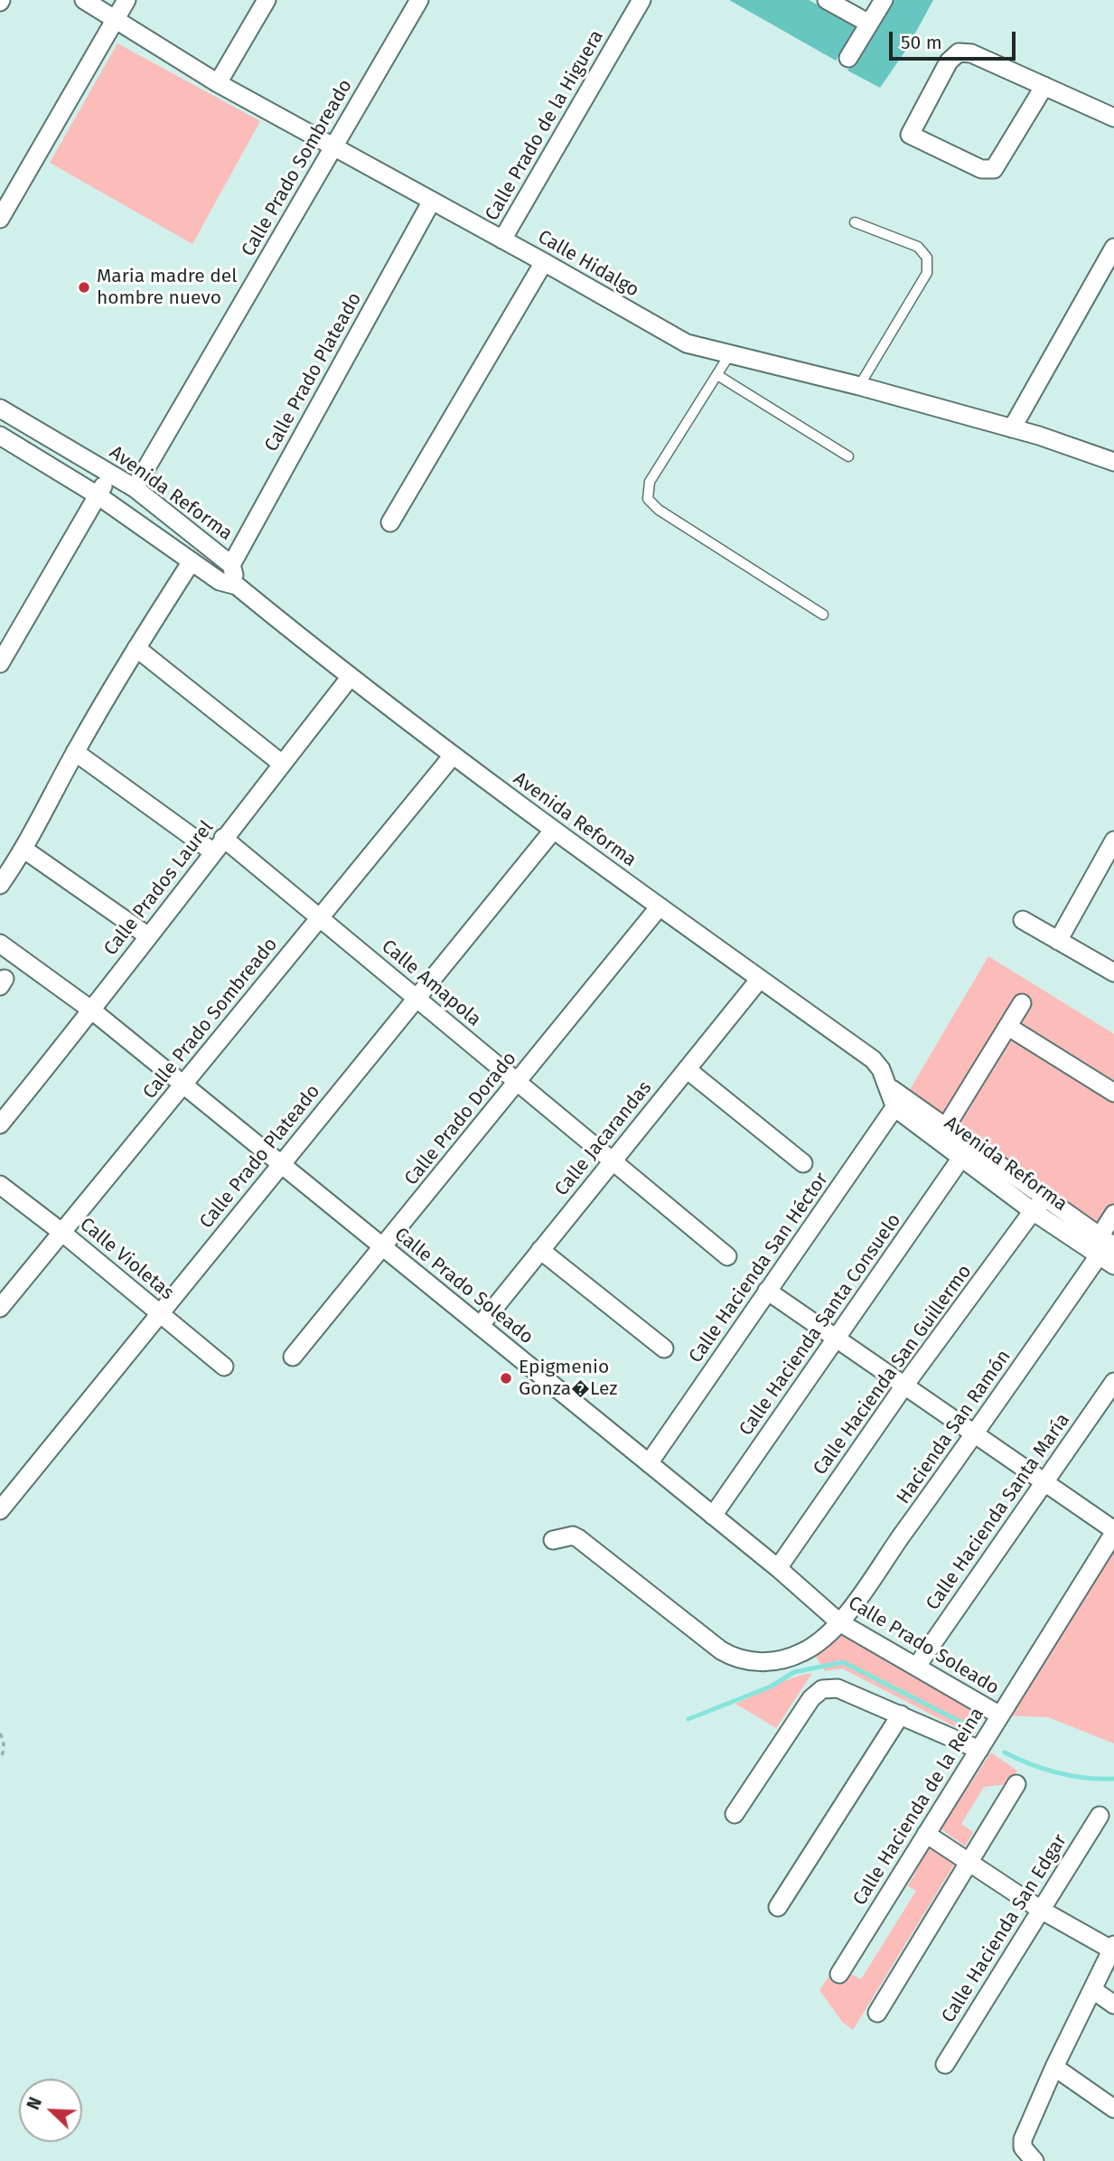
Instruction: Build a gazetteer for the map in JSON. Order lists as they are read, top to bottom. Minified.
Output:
{"streets":{"street":["Calle Prado de la Higuera","Calle Prado Sombreado","Calle Hidalgo","Calle Prado Plateado","Avenida Reforma","Calle Prados Laurel","Calle Amapola","Calle Prado Dorado","Calle Jacarandas","Calle Violetas","Calle Hacienda San Héctor","Calle Prado Soleado","Calle Hacienda Santa Consuelo","Calle Hacienda San Guillermo","Hacienda San Ramón","Calle Hacienda Santa María","Calle Hacienda de la Reina","Calle Hacienda San Edgar"]},"crossings":[["Calle Prado de la Higuera","Calle Hidalgo"],["Calle Prado Sombreado","Calle Hidalgo"],["Calle Prado Sombreado","Avenida Reforma"],["Calle Prado Sombreado","Calle Amapola"],["Calle Prado Sombreado","Calle Violetas"],["Calle Prado Sombreado","Calle Prado Soleado"],["Calle Hidalgo","Calle Prado Plateado"],["Calle Prado Plateado","Avenida Reforma"],["Calle Prado Plateado","Calle Amapola"],["Calle Prado Plateado","Calle Violetas"],["Calle Prado Plateado","Calle Prado Soleado"],["Avenida Reforma","Calle Prados Laurel"],["Avenida Reforma","Calle Prado Dorado"],["Avenida Reforma","Calle Jacarandas"],["Avenida Reforma","Calle Hacienda San Héctor"],["Avenida Reforma","Calle Hacienda Santa Consuelo"],["Avenida Reforma","Calle Hacienda San Guillermo"],["Avenida Reforma","Hacienda San Ramón"],["Calle Prados Laurel","Calle Amapola"],["Calle Prados Laurel","Calle Prado Soleado"],["Calle Amapola","Calle Prado Dorado"],["Calle Amapola","Calle Jacarandas"],["Calle Prado Dorado","Calle Prado Soleado"],["Calle Jacarandas","Calle Prado Soleado"],["Calle Hacienda San Héctor","Calle Prado Soleado"],["Calle Prado Soleado","Calle Hacienda Santa Consuelo"],["Calle Prado Soleado","Calle Hacienda San Guillermo"],["Calle Prado Soleado","Hacienda San Ramón"],["Calle Prado Soleado","Calle Hacienda Santa María"],["Calle Prado Soleado","Calle Hacienda de la Reina"]],"places":["Maria madre del hombre nuevo","Epigmenio Gonza�Lez"],"scale_bar":"50 m","north":"top left"}
